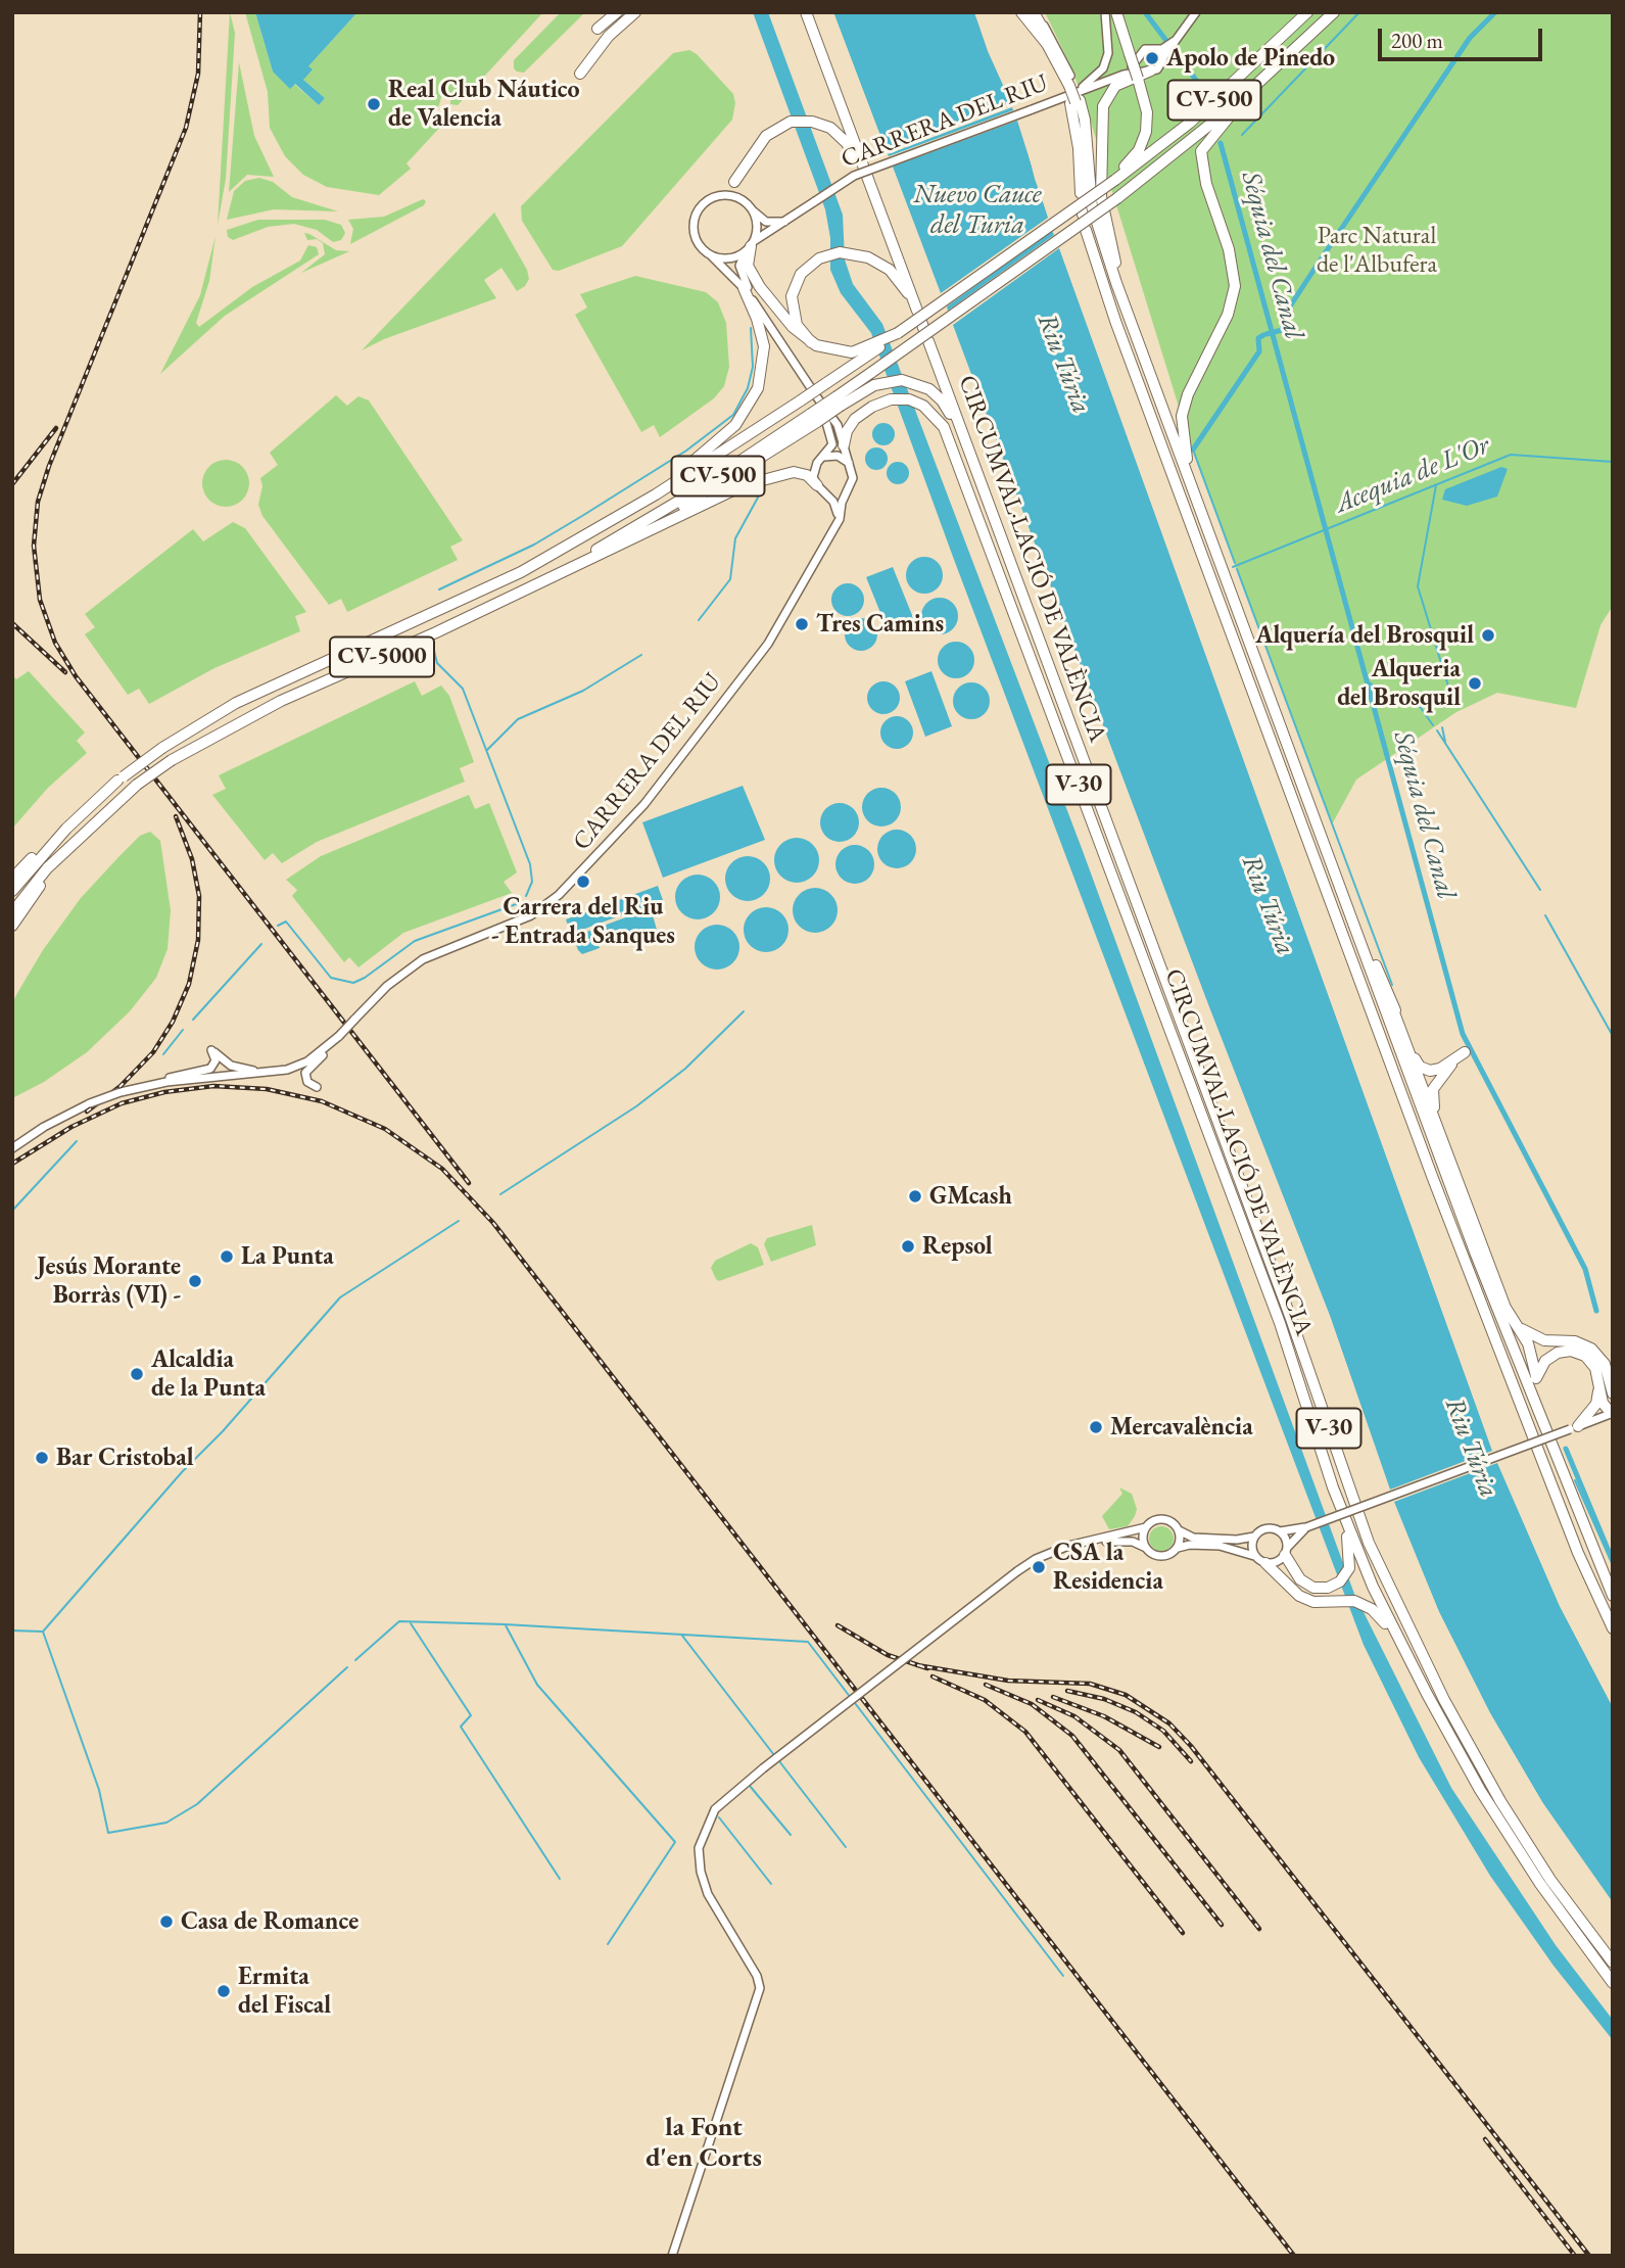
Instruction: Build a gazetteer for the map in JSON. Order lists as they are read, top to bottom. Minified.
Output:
{"streets":{"highway":["CV-500","CIRCUMVAL·LACIÓ DE VALÈNCIA","CV-5000","V-30"],"street":["CARRERA DEL RIU"]},"crossings":[["CV-500","CV-5000"]],"districts":["la Font d'en Corts"],"water":["Nuevo Cauce del Turia","Séquia del Canal","Riu Túria","Acequia de L'Or"],"parks":["Parc Natural de l'Albufera"],"places":["Apolo de Pinedo","Real Club Náutico de Valencia","Tres Camins","Alquería del Brosquil","Alqueria del Brosquil","Carrera del Riu - Entrada Sanques","GMcash","Repsol","La Punta","Jesús Morante Borràs (VI) -","Alcaldia de la Punta","Mercavalència","Bar Cristobal","CSA la Residencia","Casa de Romance","Ermita del Fiscal"],"scale_bar":"200 m"}
